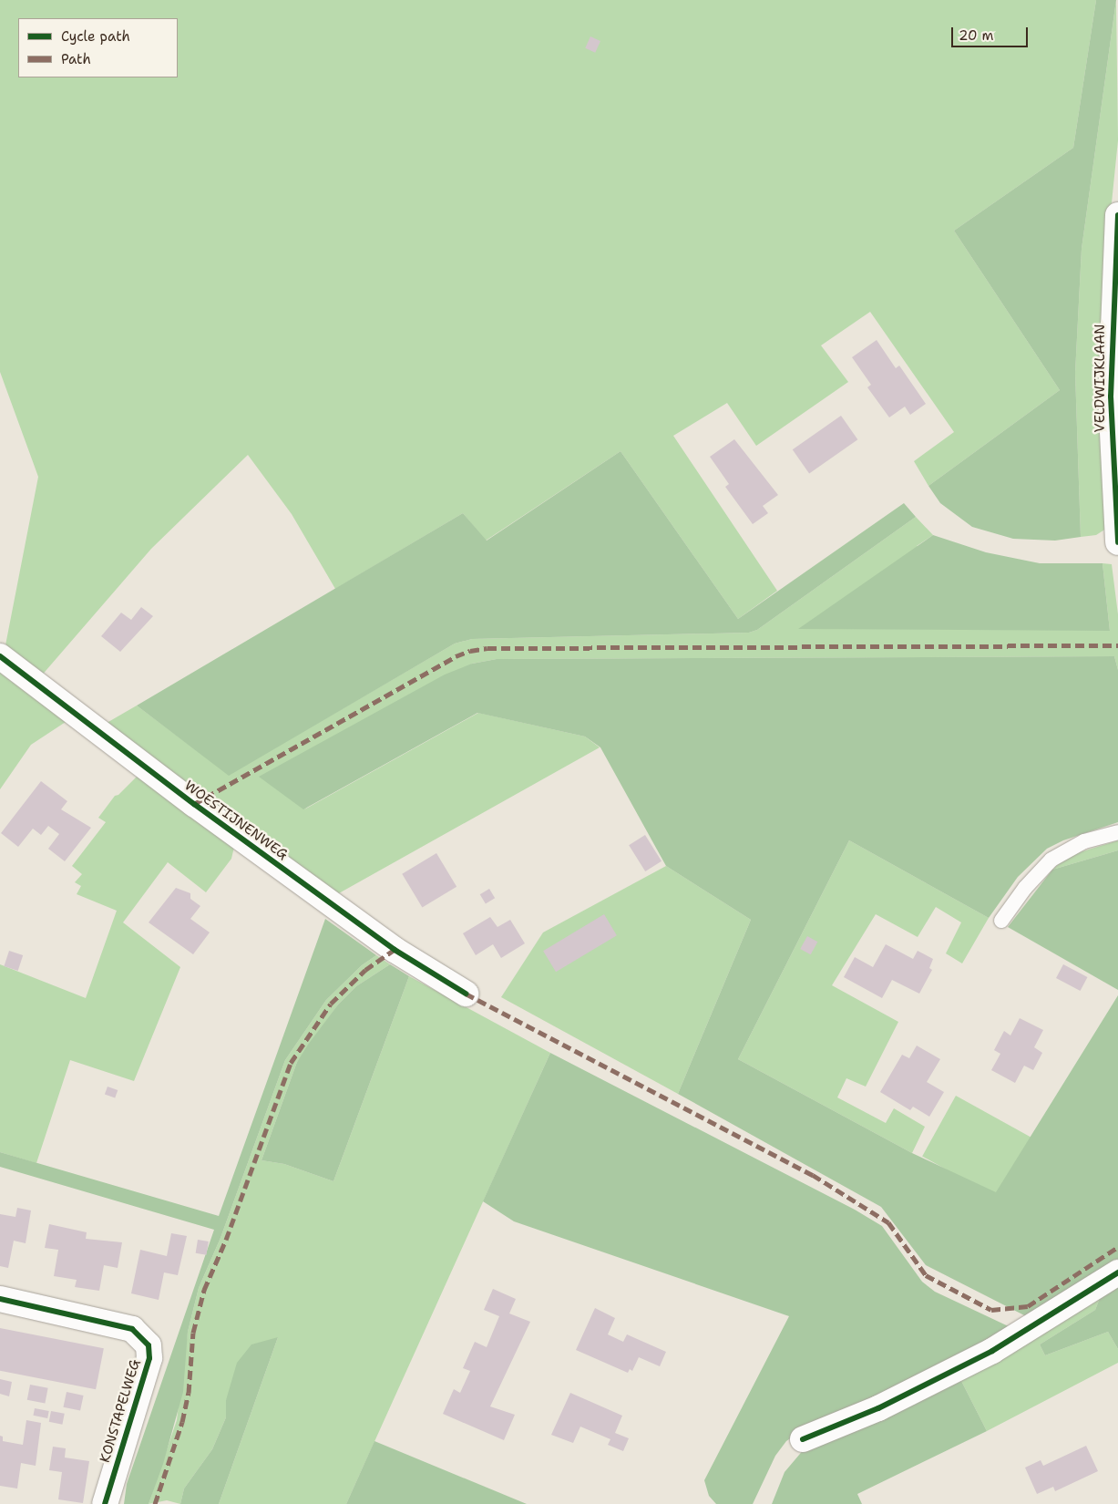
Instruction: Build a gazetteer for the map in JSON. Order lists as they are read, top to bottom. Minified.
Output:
{"streets":{"street":["VELDWIJKLAAN","WOESTIJNENWEG","KONSTAPELWEG"]},"legend":["Cycle path","Path"],"scale_bar":"20 m"}
